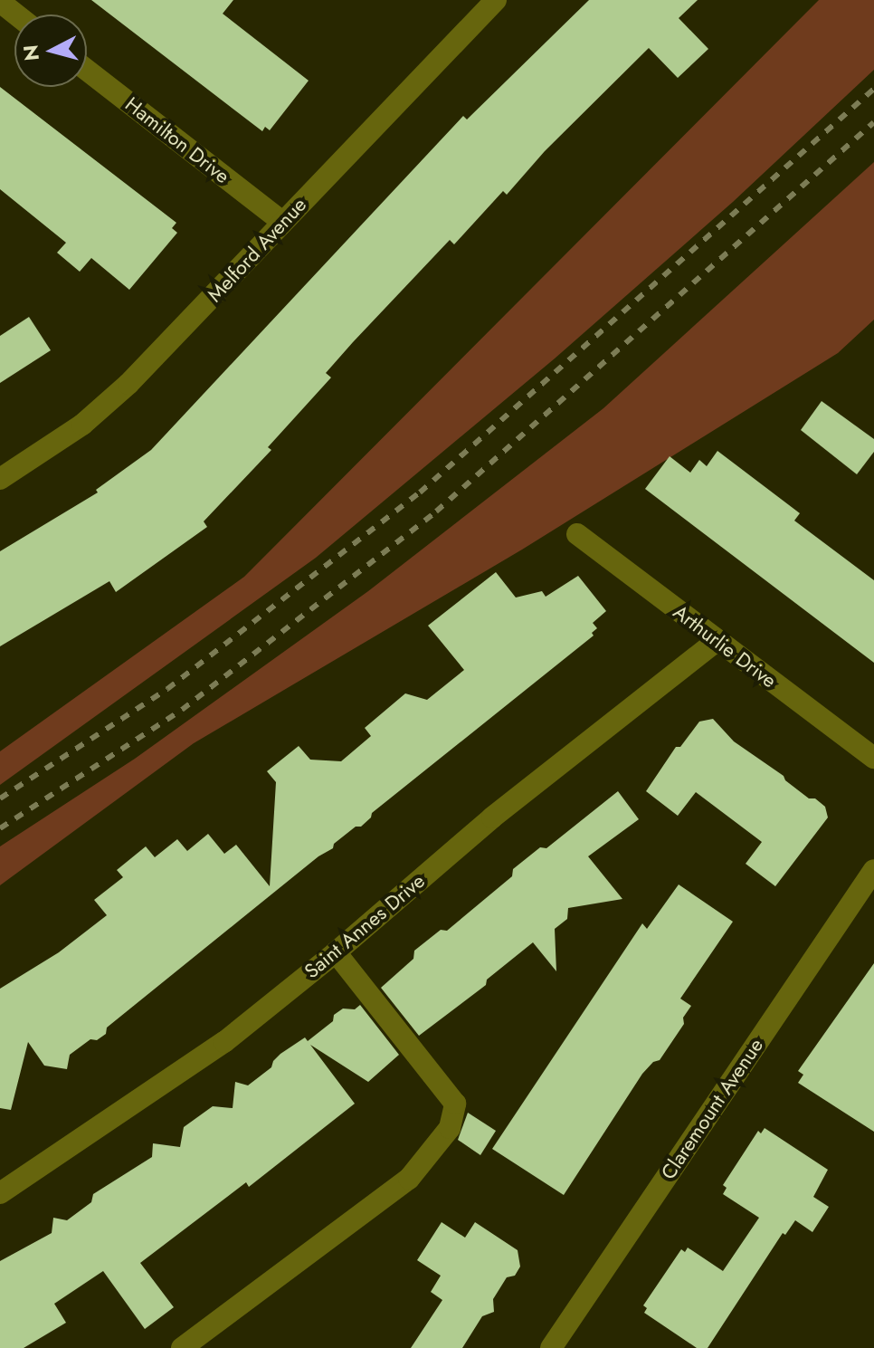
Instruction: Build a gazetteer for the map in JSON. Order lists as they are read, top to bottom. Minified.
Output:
{"streets":{"street":["Hamilton Drive","Melford Avenue","Arthurlie Drive","Saint Annes Drive","Claremount Avenue"]},"crossings":[["Hamilton Drive","Melford Avenue"],["Arthurlie Drive","Saint Annes Drive"]],"north":"left"}
